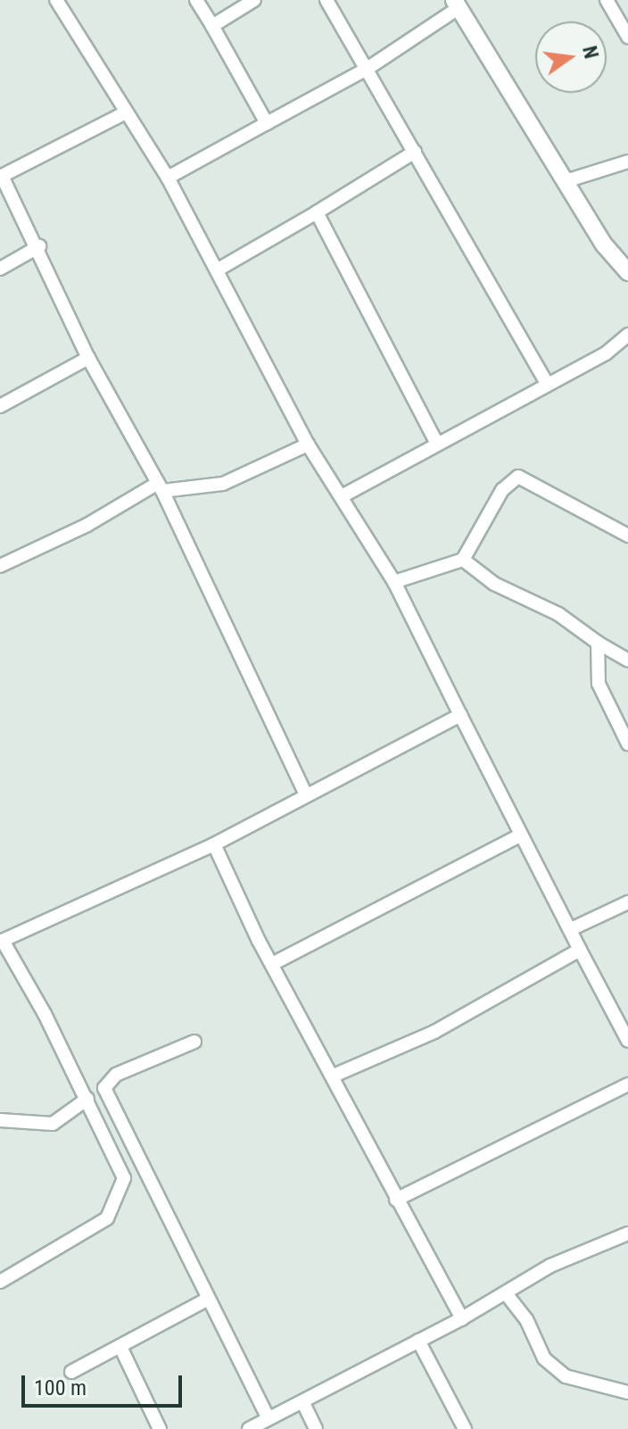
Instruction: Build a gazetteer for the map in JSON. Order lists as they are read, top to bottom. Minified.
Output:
{"scale_bar":"100 m","north":"right"}
